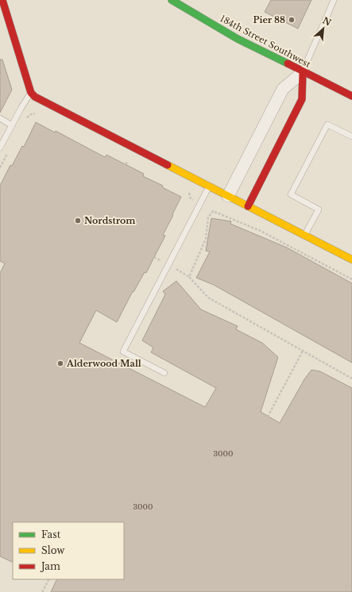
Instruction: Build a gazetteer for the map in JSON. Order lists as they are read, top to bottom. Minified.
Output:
{"streets":{"street":["184th Street Southwest"]},"places":["Pier 88","Nordstrom","Alderwood Mall"],"house_numbers":["3000","3000"],"legend":["Fast","Slow","Jam"],"north":"top right"}
